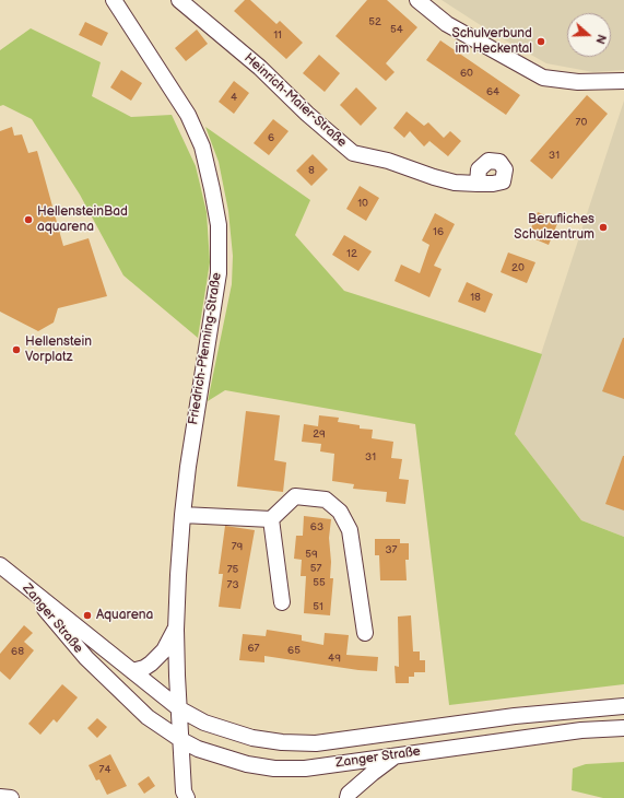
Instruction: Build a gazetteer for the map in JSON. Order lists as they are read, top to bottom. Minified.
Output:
{"streets":{"street":["Heinrich-Maier-Straße","Friedrich-Pfenning-Straße","Zanger Straße"]},"crossings":[["Friedrich-Pfenning-Straße","Zanger Straße"]],"places":["Schulverbund im Heckental","HellensteinBad aquarena","Berufliches Schulzentrum","Hellenstein Vorplatz","Aquarena"],"house_numbers":["52","54","11","60","64","4","70","6","31","8","10","16","12","20","18","29","31","63","79","37","59","57","75","55","73","51","67","65","68","49","74"],"north":"right"}
